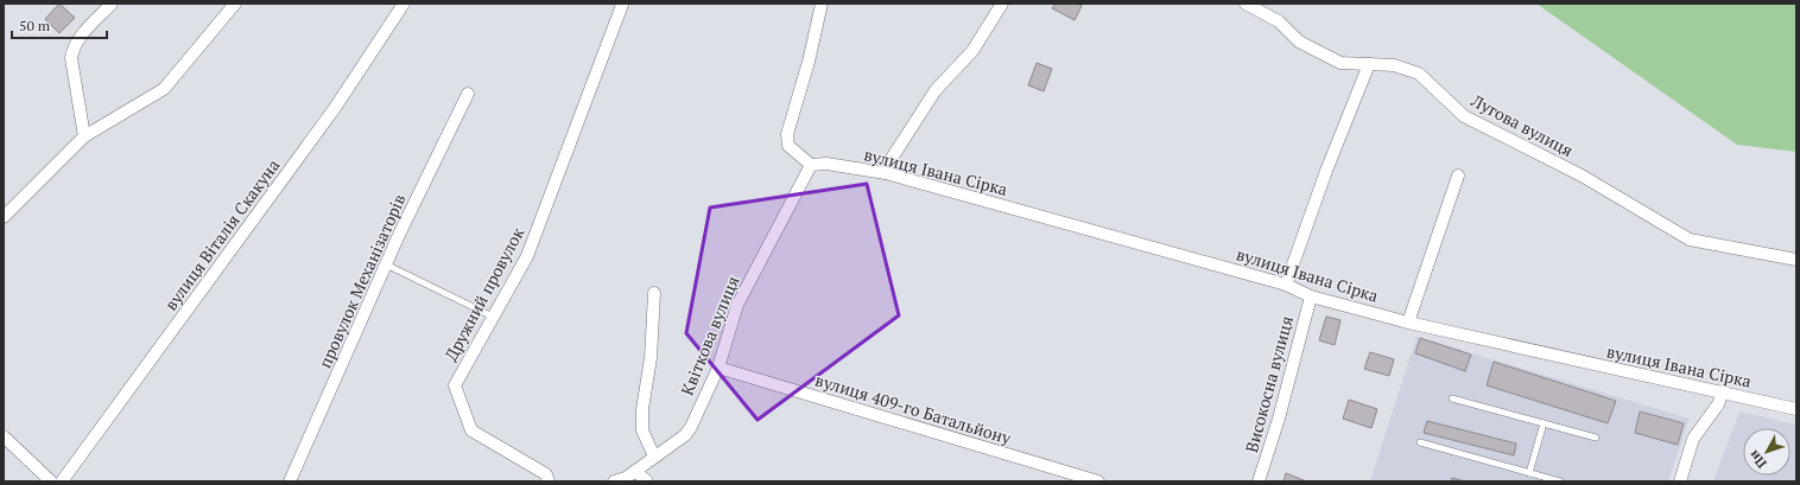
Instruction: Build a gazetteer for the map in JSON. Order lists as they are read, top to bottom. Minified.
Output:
{"streets":{"street":["Лугова вулиця","вулиця Івана Сірка","вулиця Віталія Скакуна","провулок Механізаторів","Дружний провулок","Квіткова вулиця","Високосна вулиця","вулиця 409-го Батальйону"]},"crossings":[["вулиця Івана Сірка","Квіткова вулиця"],["вулиця Івана Сірка","Високосна вулиця"],["Квіткова вулиця","вулиця 409-го Батальйону"]],"scale_bar":"50 m","north":"bottom left"}
